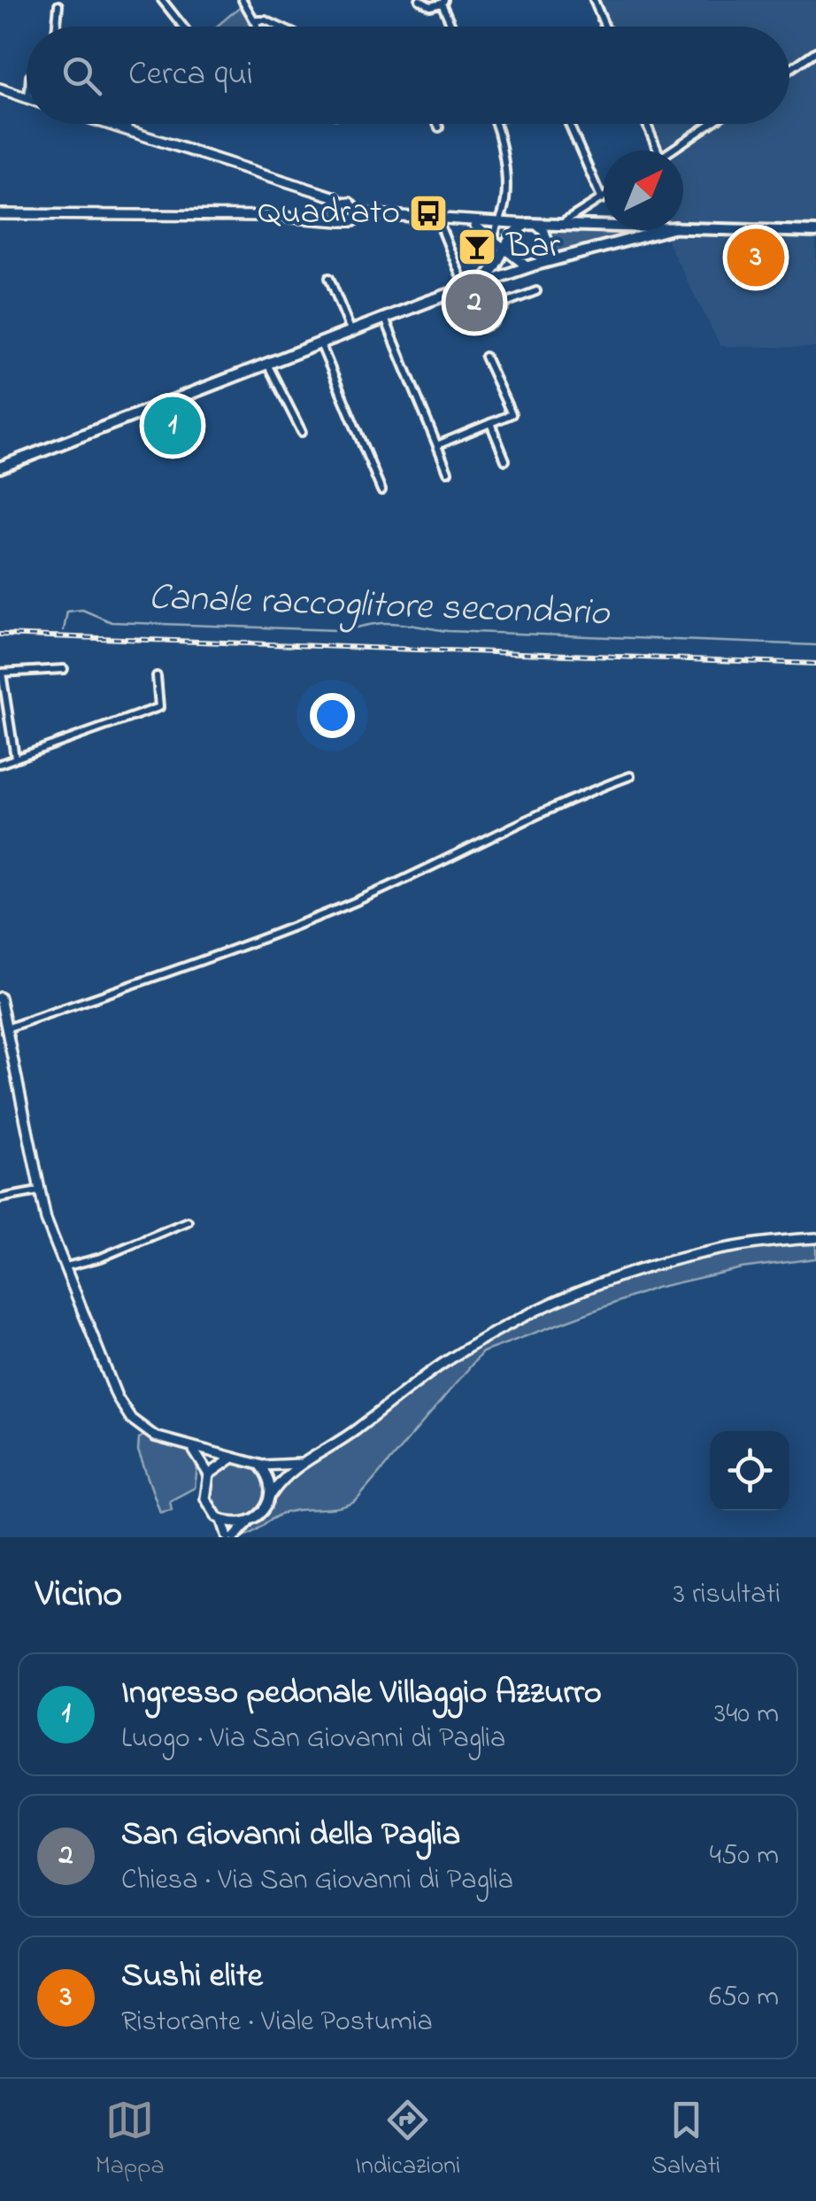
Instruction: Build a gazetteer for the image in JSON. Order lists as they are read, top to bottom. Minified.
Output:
{"water":["Canale raccoglitore secondario"],"places":{"bus stop":["Quadrato"],"bar":["Bar"]},"north":"top right","page":{"search":"Cerca qui","pins":["3","2","1"],"heading":["Vicino","3 risultati"],"list":[{"mark":"1","name":"Ingresso pedonale Villaggio Azzurro","note":"Luogo · Via San Giovanni di Paglia","value":"340 m"},{"mark":"2","name":"San Giovanni della Paglia","note":"Chiesa · Via San Giovanni di Paglia","value":"450 m"},{"mark":"3","name":"Sushi elite","note":"Ristorante · Viale Postumia","value":"650 m"}],"nav":["Mappa","Indicazioni","Salvati"]}}
